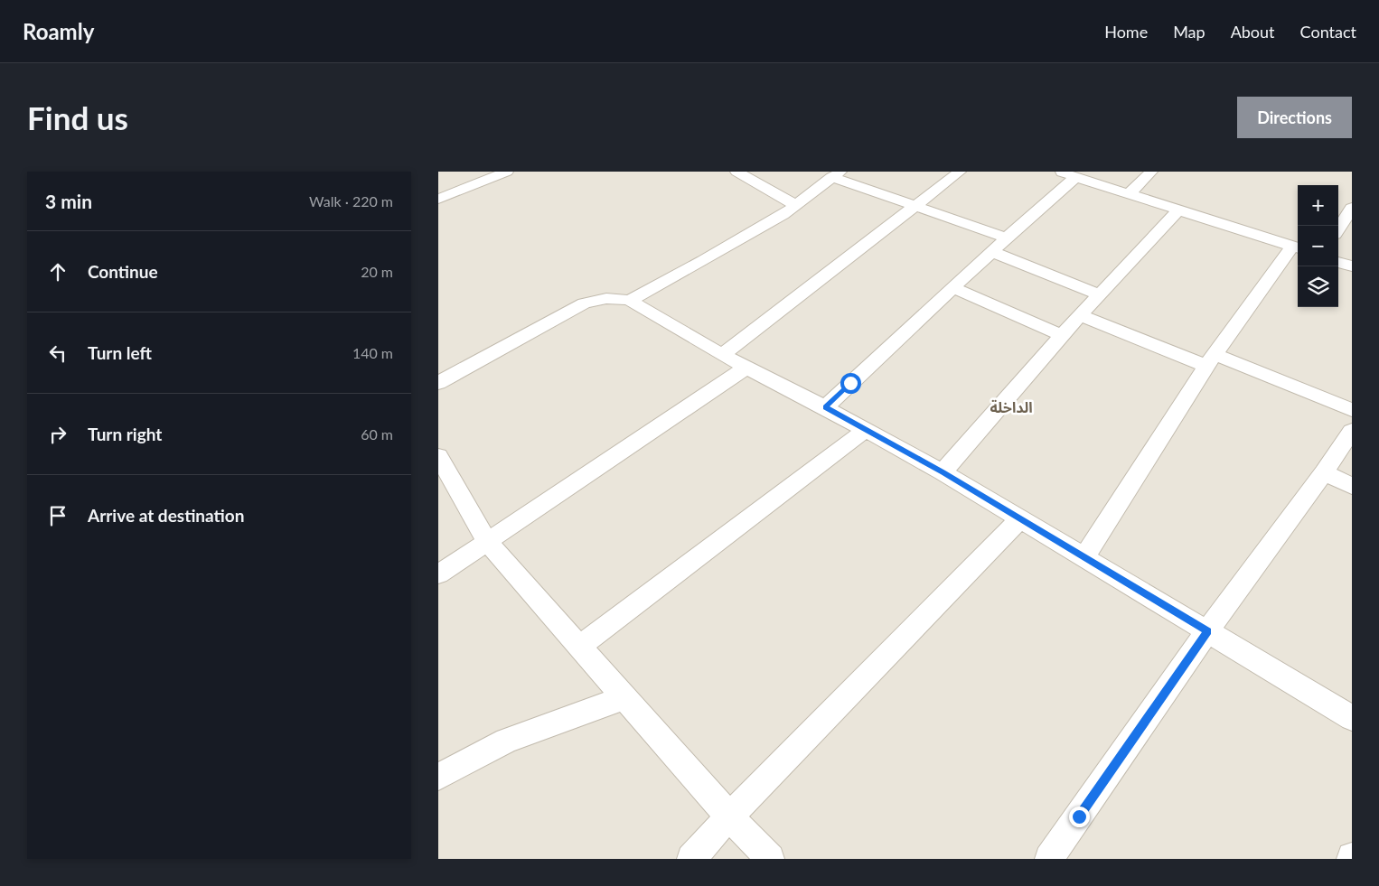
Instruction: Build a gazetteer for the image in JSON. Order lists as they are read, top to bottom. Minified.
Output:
{"districts":["الداخلة"],"page":{"header":"Roamly","nav":["Home","Map","About","Contact"],"buttons":"Directions","title":"Find us","heading":["3 min","Walk · 220 m"],"map_buttons":["+","−"],"list":[["Continue","20 m"],["Turn left","140 m"],["Turn right","60 m"],"Arrive at destination"]}}
